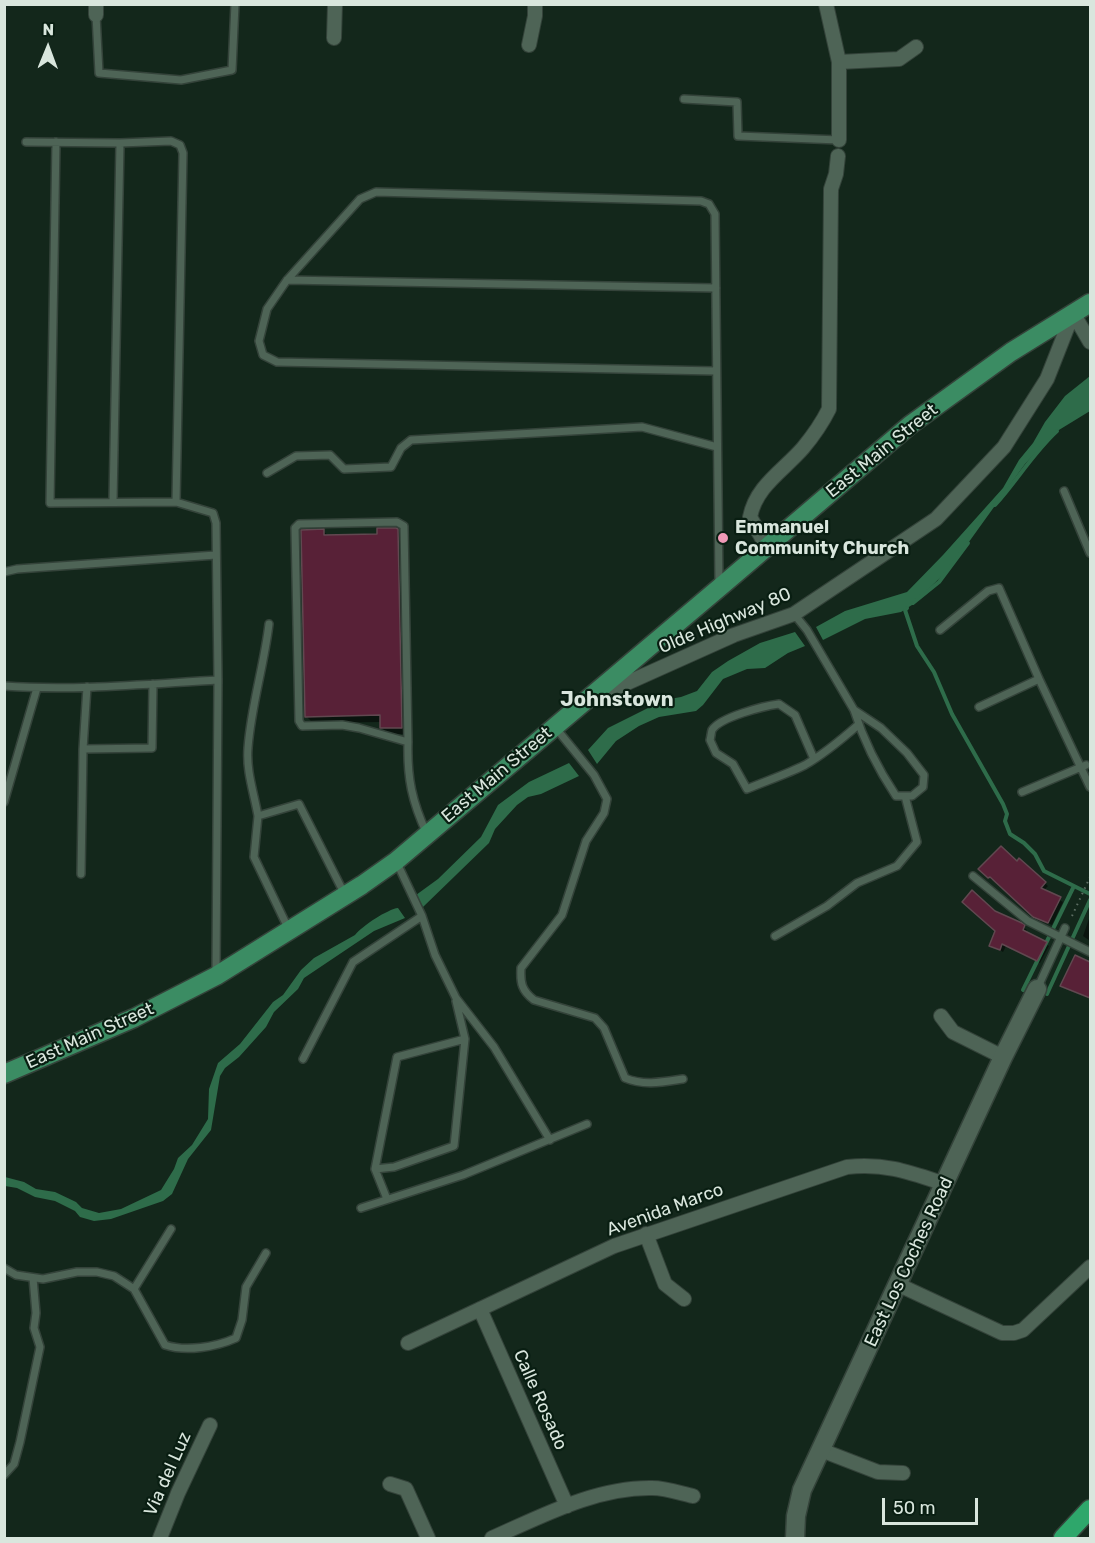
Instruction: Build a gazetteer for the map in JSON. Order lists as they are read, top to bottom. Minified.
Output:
{"streets":{"main road":["East Main Street"],"street":["Olde Highway 80","Avenida Marco","East Los Coches Road","Calle Rosado","Via del Luz"]},"crossings":[["East Main Street","Olde Highway 80"],["Avenida Marco","East Los Coches Road"],["Avenida Marco","Calle Rosado"]],"districts":["Johnstown"],"places":["Emmanuel Community Church"],"scale_bar":"50 m","north":"top"}
